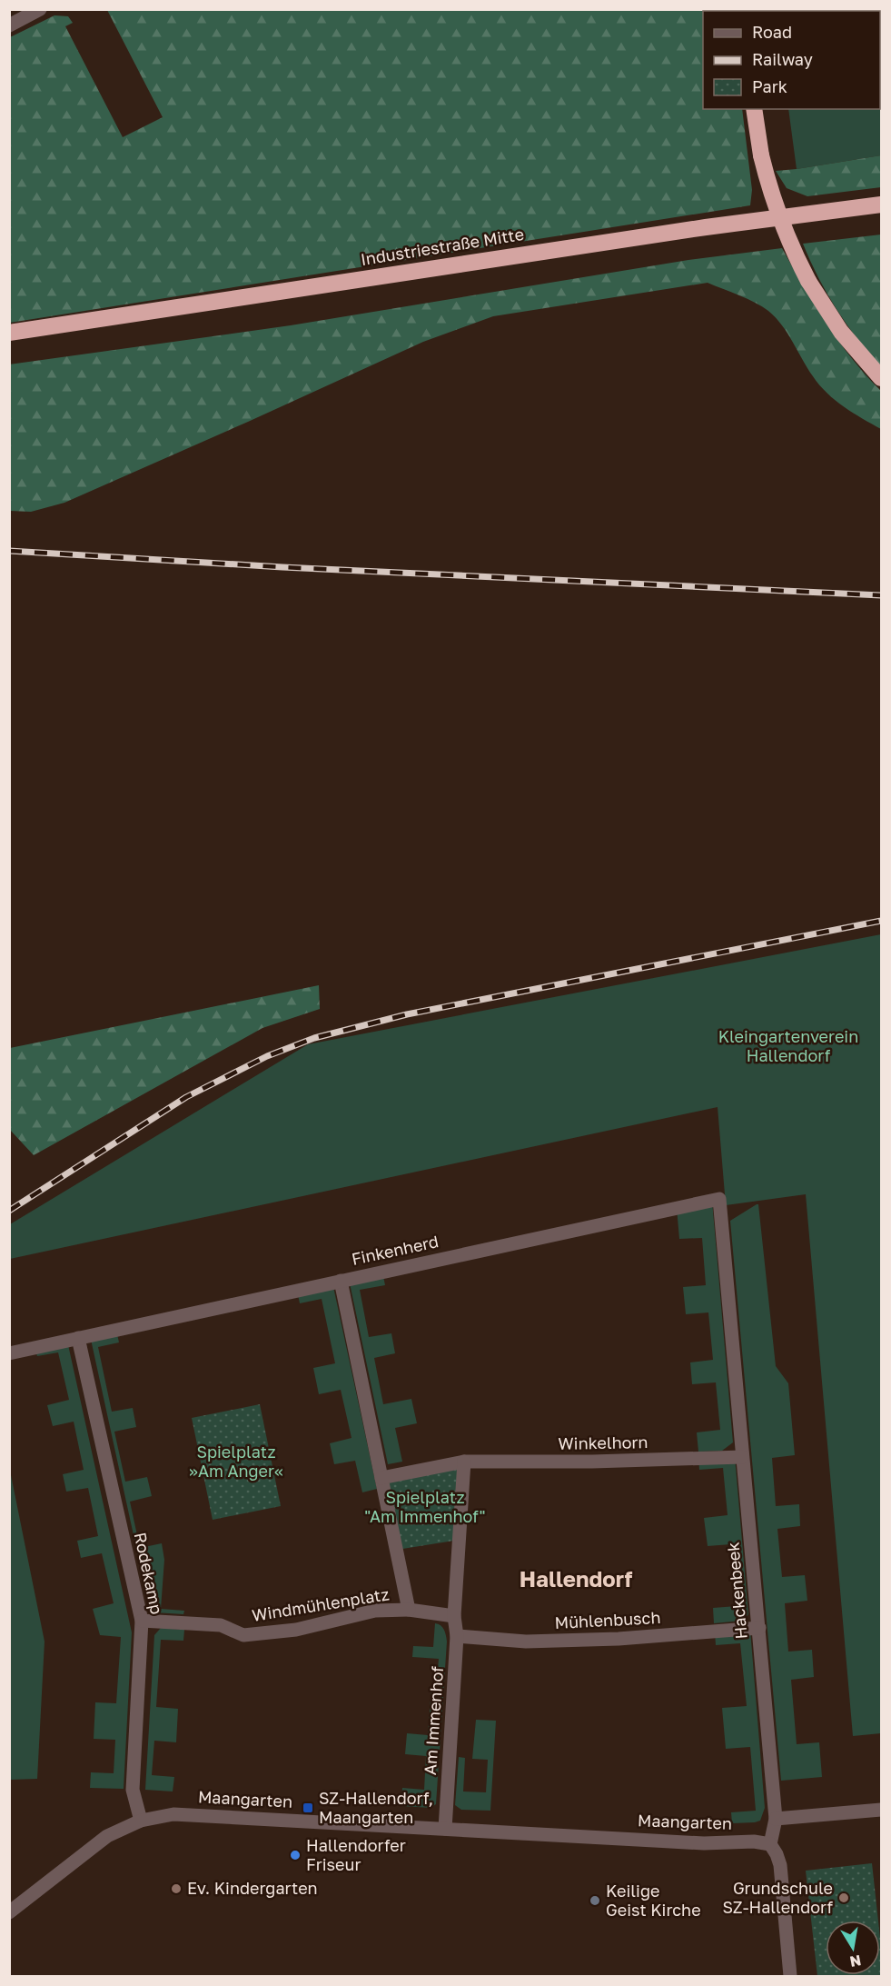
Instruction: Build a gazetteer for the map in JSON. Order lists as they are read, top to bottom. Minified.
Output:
{"streets":{"highway":["Industriestraße Mitte"],"street":["Finkenherd","Winkelhorn","Rodekamp","Hackenbeek","Windmühlenplatz","Mühlenbusch","Am Immenhof","Maangarten"]},"crossings":[["Finkenherd","Rodekamp"],["Finkenherd","Hackenbeek"],["Winkelhorn","Hackenbeek"],["Winkelhorn","Am Immenhof"],["Rodekamp","Windmühlenplatz"],["Rodekamp","Maangarten"],["Hackenbeek","Mühlenbusch"],["Hackenbeek","Maangarten"],["Mühlenbusch","Am Immenhof"],["Am Immenhof","Maangarten"]],"districts":["Hallendorf"],"parks":["Kleingartenverein Hallendorf","Spielplatz »Am Anger«","Spielplatz \"Am Immenhof\""],"places":{"transit":["SZ-Hallendorf, Maangarten"],"other":["Hallendorfer Friseur","Ev. Kindergarten","Grundschule SZ-Hallendorf","Keilige Geist Kirche"]},"legend":["Road","Railway","Park"],"north":"bottom"}
